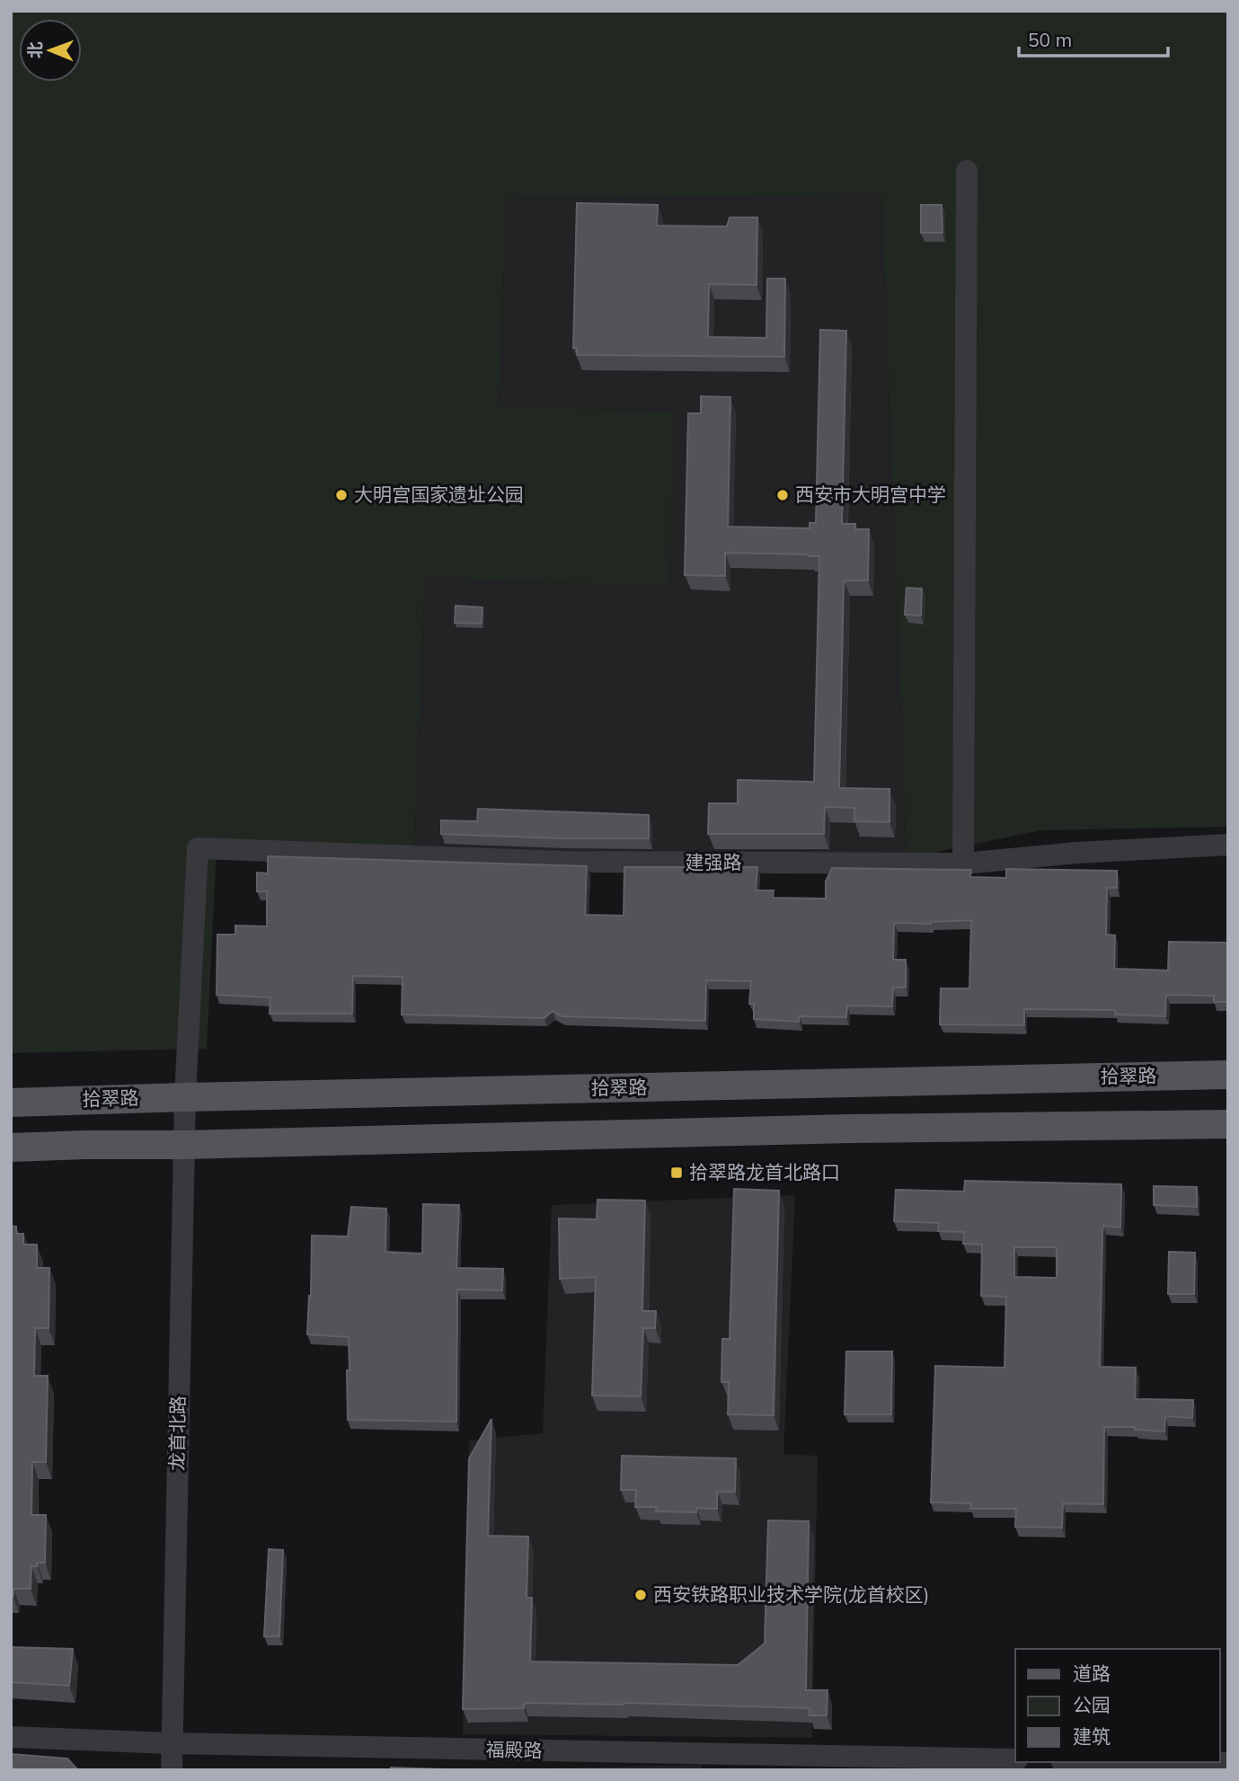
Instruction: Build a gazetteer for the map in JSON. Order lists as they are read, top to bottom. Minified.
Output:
{"streets":{"main road":["拾翠路"],"street":["建强路","龙首北路","福殿路"]},"crossings":[["建强路","龙首北路"],["拾翠路","龙首北路"],["龙首北路","福殿路"]],"places":{"other":["大明宫国家遗址公园","西安市大明宫中学","西安铁路职业技术学院(龙首校区)"],"transit":["拾翠路龙首北路口"]},"legend":["道路","公园","建筑"],"scale_bar":"50 m","north":"left"}
